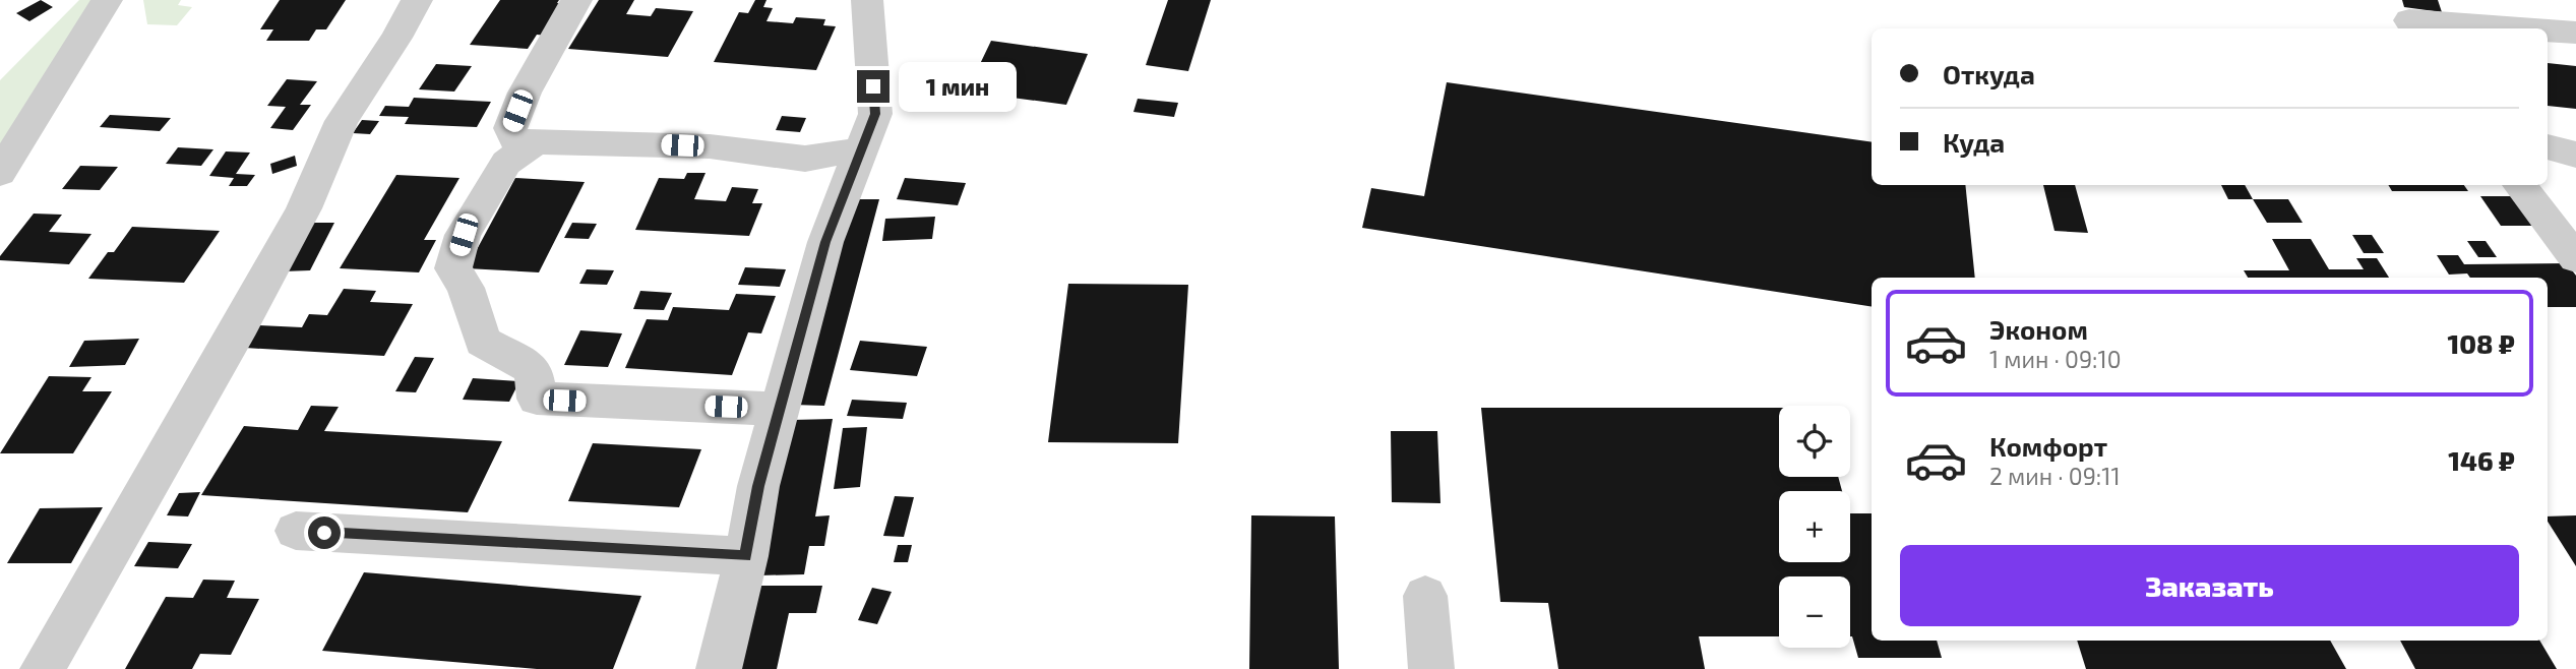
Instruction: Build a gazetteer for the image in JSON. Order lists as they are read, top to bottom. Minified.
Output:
{"page":{"banner":["Откуда","Куда"],"bubble":"1 мин","list":[{"name":"Эконом","note":"1 мин · 09:10","value":"108 ₽"},{"name":"Комфорт","note":"2 мин · 09:11","value":"146 ₽"}],"map_buttons":["+","−"],"buttons":"Заказать"}}
